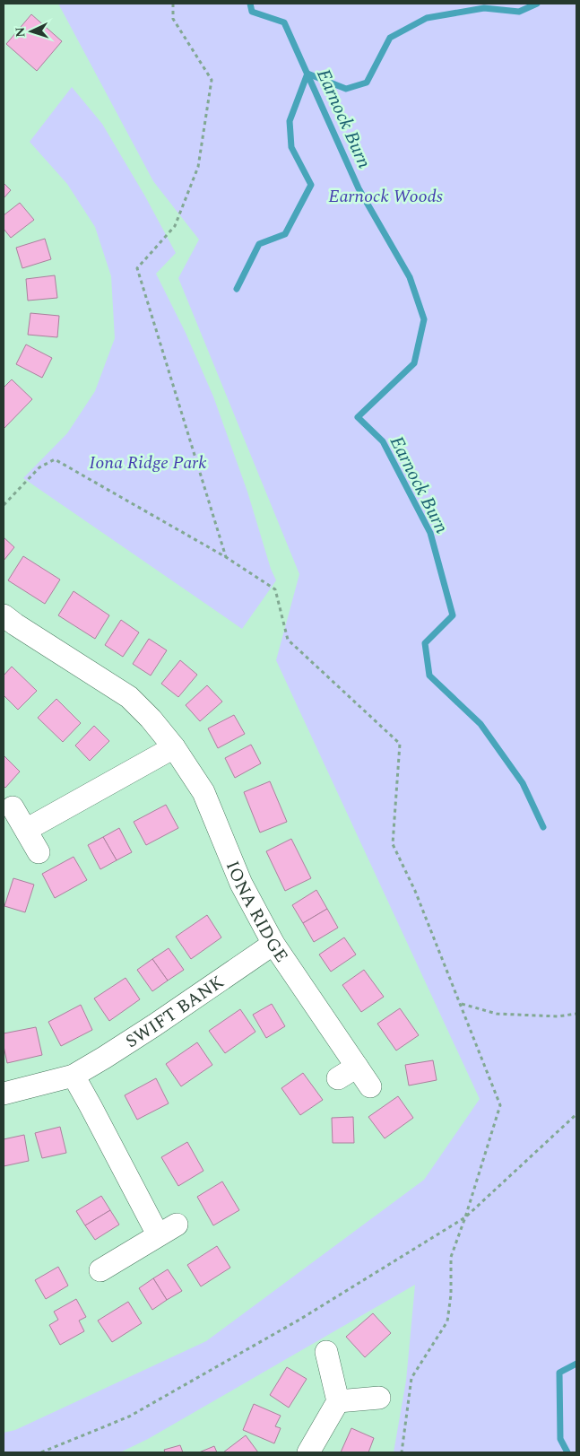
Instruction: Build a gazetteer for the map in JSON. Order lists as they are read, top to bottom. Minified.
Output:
{"streets":{"street":["IONA RIDGE","SWIFT BANK"]},"crossings":[["IONA RIDGE","SWIFT BANK"]],"water":["Earnock Burn"],"parks":["Earnock Woods","Iona Ridge Park"],"north":"left"}
